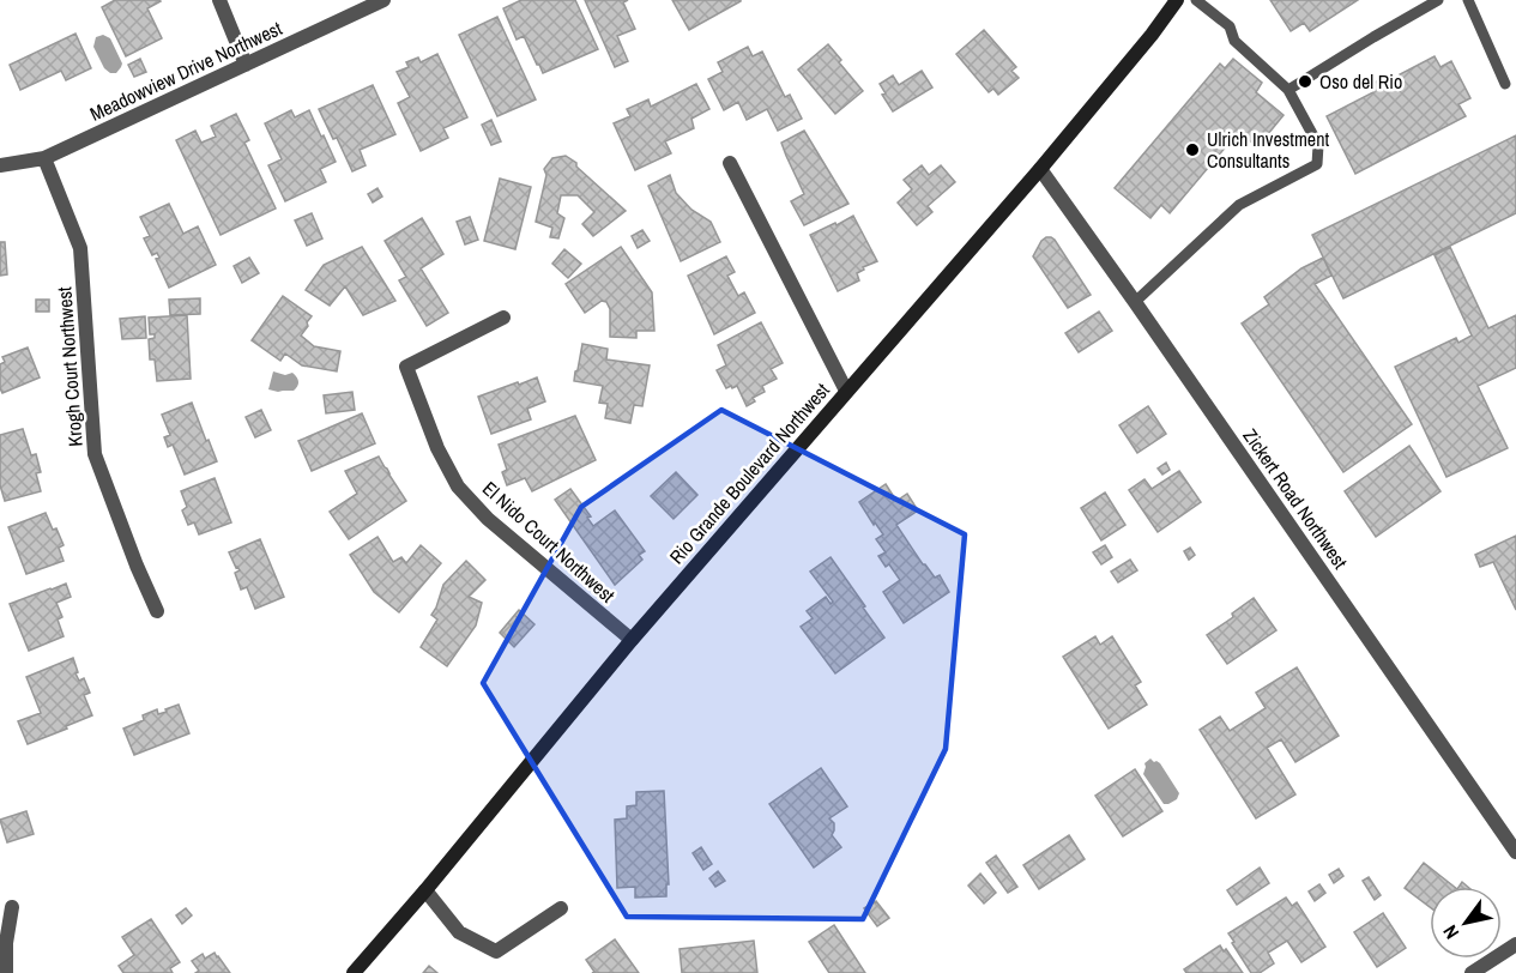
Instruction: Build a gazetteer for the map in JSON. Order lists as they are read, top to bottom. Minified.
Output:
{"streets":{"main road":["Rio Grande Boulevard Northwest"],"street":["Meadowview Drive Northwest","Krogh Court Northwest","Zickert Road Northwest","El Nido Court Northwest"]},"crossings":[["Meadowview Drive Northwest","Krogh Court Northwest"],["Rio Grande Boulevard Northwest","Zickert Road Northwest"],["Rio Grande Boulevard Northwest","El Nido Court Northwest"]],"places":["Oso del Rio","Ulrich Investment Consultants"],"north":"bottom left"}
